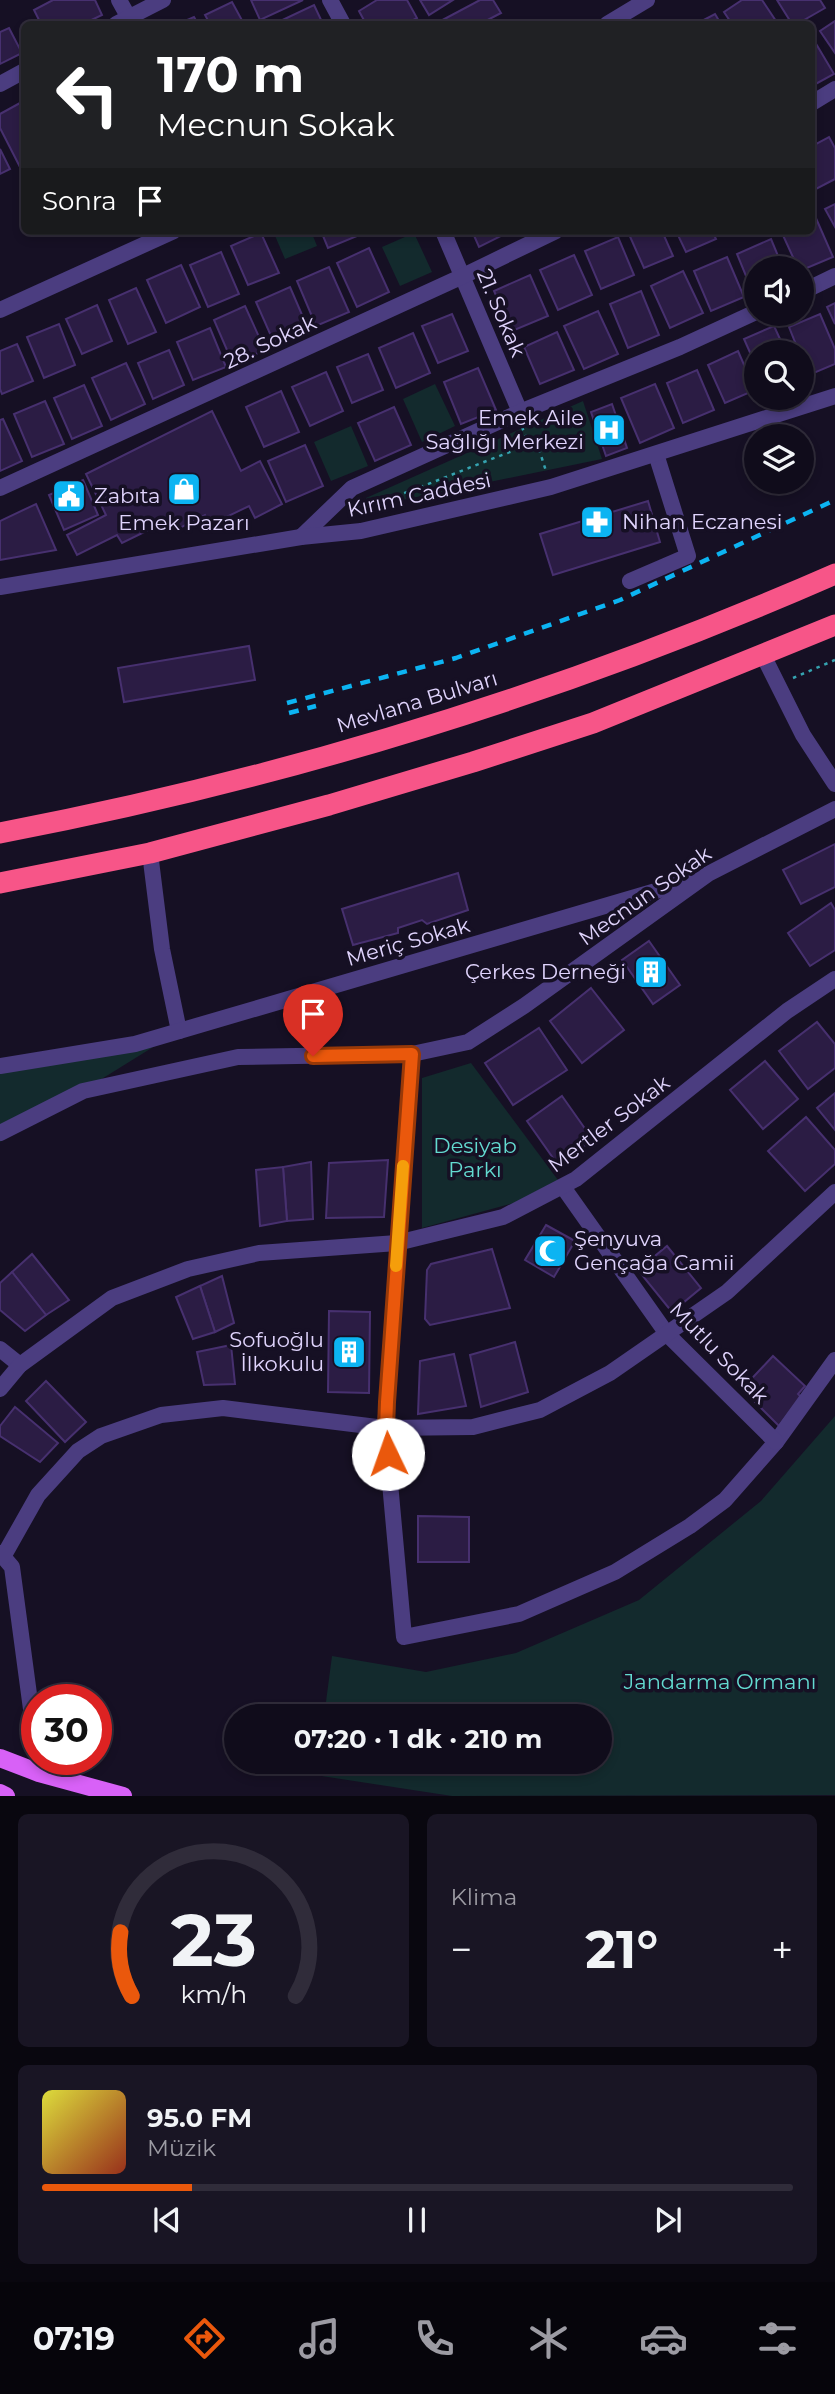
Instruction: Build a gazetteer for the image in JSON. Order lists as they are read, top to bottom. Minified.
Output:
{"streets":{"highway":["Mevlana Bulvarı"],"street":["21. Sokak","28. Sokak","Kırım Caddesi","Mecnun Sokak","Meriç Sokak","Mertler Sokak","Mutlu Sokak"]},"crossings":[["21. Sokak","28. Sokak"],["Mecnun Sokak","Meriç Sokak"],["Mertler Sokak","Mutlu Sokak"]],"parks":["Desiyab Parkı","Jandarma Ormanı"],"places":{"hospital":["Emek Aile Sağlığı Merkezi"],"shop":["Emek Pazarı"],"public building":["Zabıta"],"pharmacy":["Nihan Eczanesi"],"building":["Çerkes Derneği","Sofuoğlu İlkokulu"],"mosque":["Şenyuva Gençağa Camii"]},"page":{"turn":["170 m","Mecnun Sokak"],"then":"Sonra","limit":"30","trip":"07:20 · 1 dk · 210 m","tile":"Klima","heat":["−","21°","+"],"song":["95.0 FM","Müzik"],"tabs":"07:19","gauge":["23","km/h"]}}
